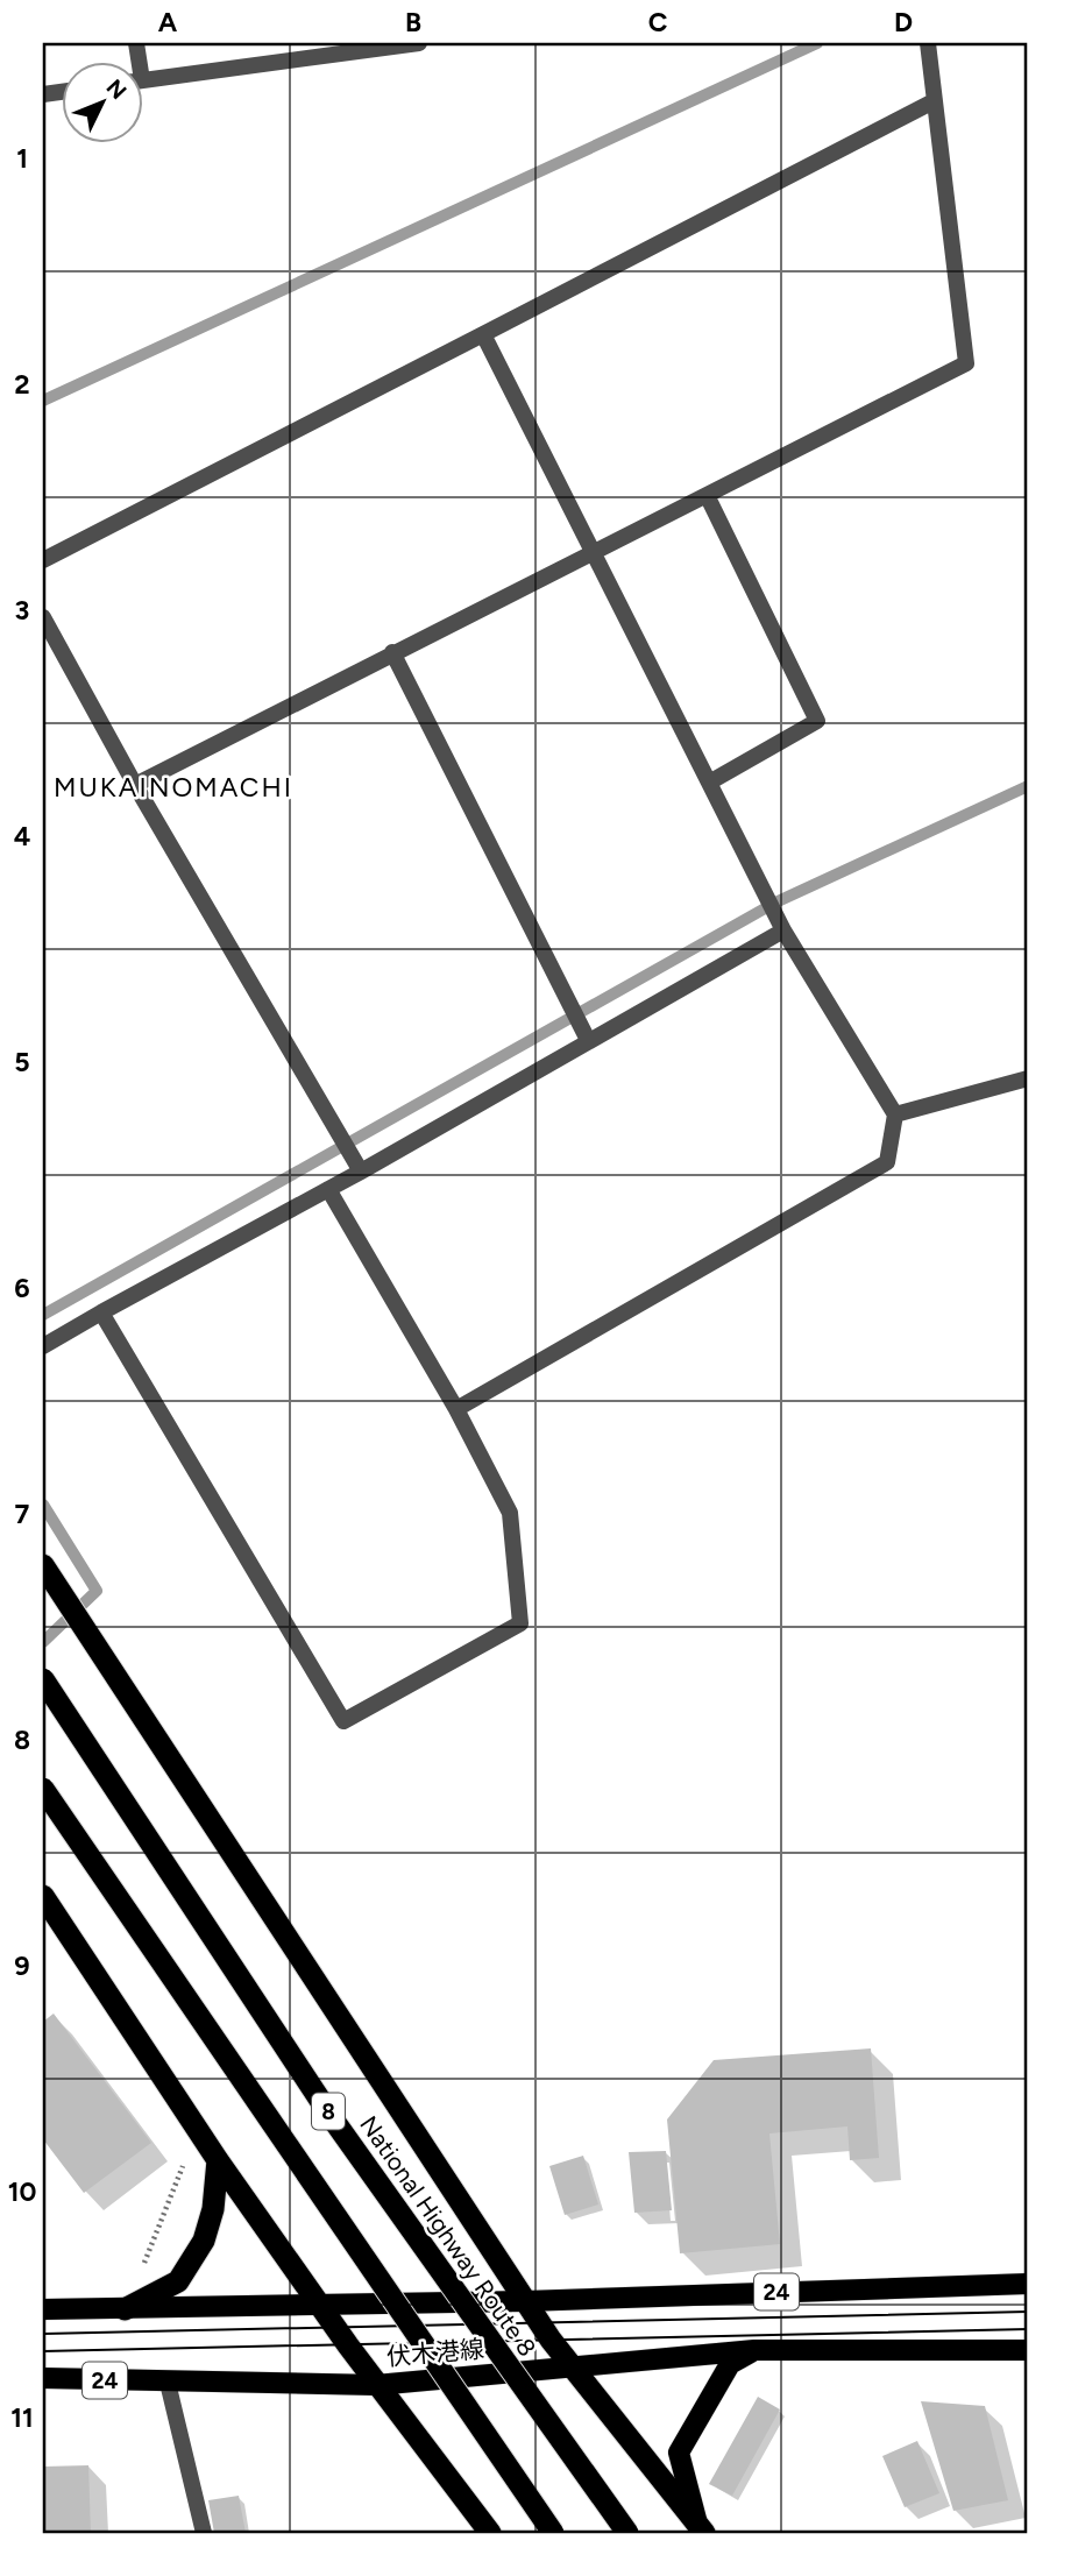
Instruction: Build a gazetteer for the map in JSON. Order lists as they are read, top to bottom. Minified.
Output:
{"streets":{"highway":["8","National Highway Route 8"],"main road":["24","伏木港線"]},"districts":["MUKAINOMACHI"],"north":"top right","grid":{"columns":["A","B","C","D"],"rows":["1","2","3","4","5","6","7","8","9","10","11"]}}
